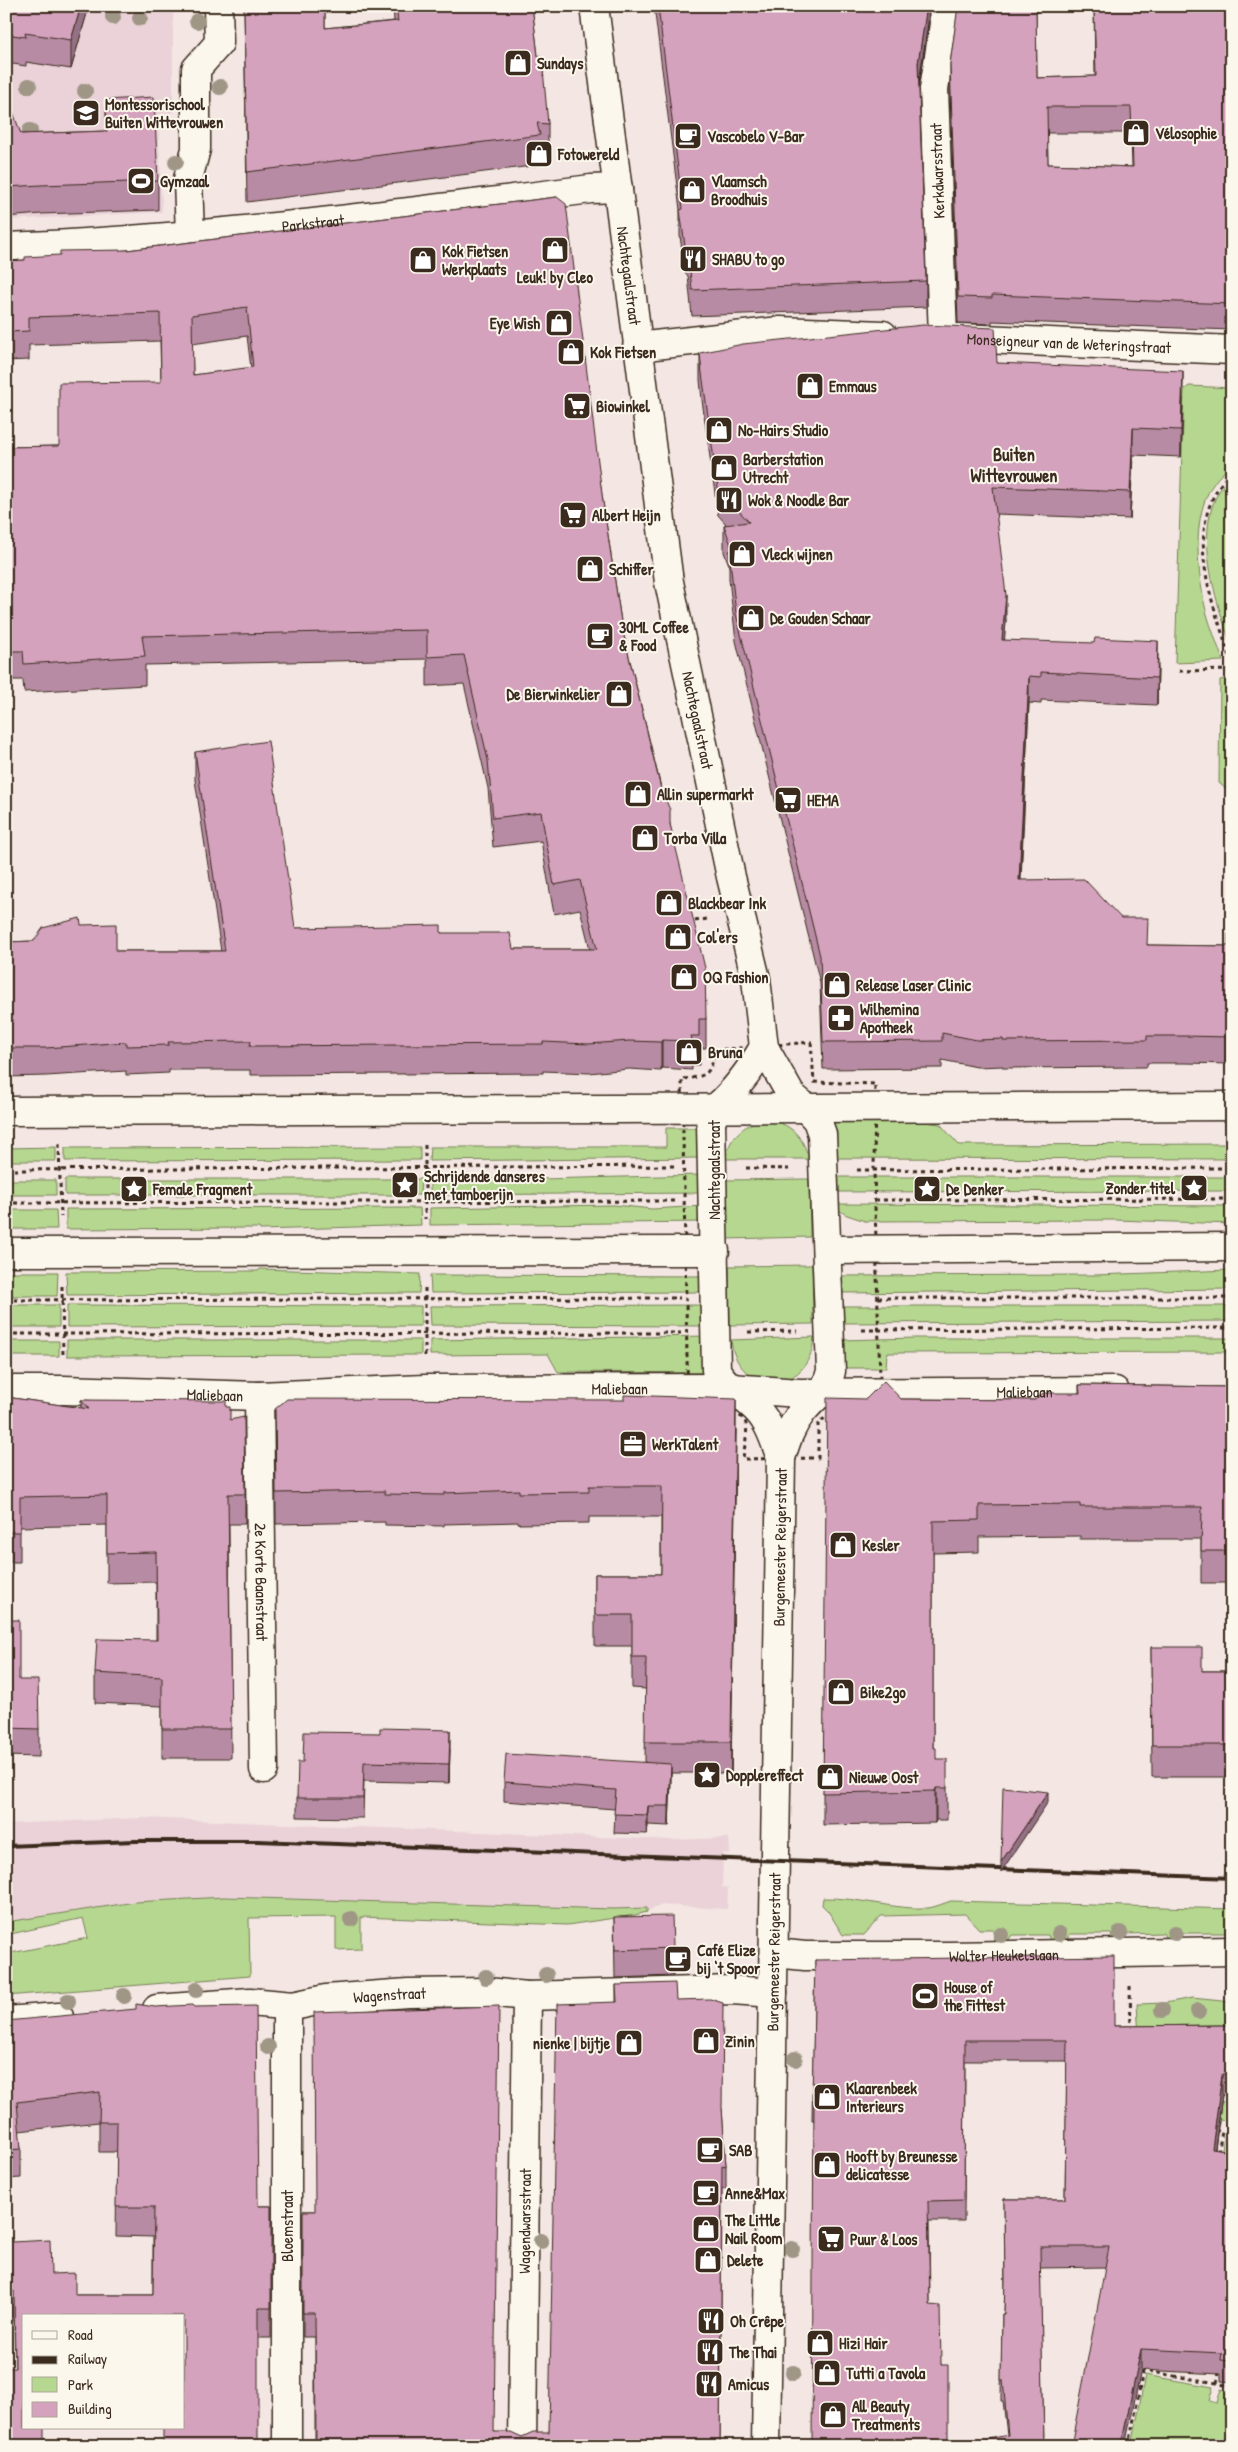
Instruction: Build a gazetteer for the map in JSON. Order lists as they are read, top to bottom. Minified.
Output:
{"streets":{"street":["Kerkdwarsstraat","Parkstraat","Nachtegaalstraat","Monseigneur van de Weteringstraat","Maliebaan","Burgemeester Reigerstraat","2e Korte Baanstraat","Wolter Heukelslaan","Wagenstraat","Wagendwarsstraat","Bloemstraat"]},"crossings":[["Kerkdwarsstraat","Monseigneur van de Weteringstraat"],["Parkstraat","Nachtegaalstraat"],["Nachtegaalstraat","Monseigneur van de Weteringstraat"],["Nachtegaalstraat","Burgemeester Reigerstraat"],["Maliebaan","Burgemeester Reigerstraat"],["Maliebaan","2e Korte Baanstraat"],["Burgemeester Reigerstraat","Wolter Heukelslaan"],["Burgemeester Reigerstraat","Wagenstraat"],["Wagenstraat","Wagendwarsstraat"],["Wagenstraat","Bloemstraat"]],"districts":["Buiten Wittevrouwen"],"places":{"shop":["Sundays","Vélosophie","Fotowereld","Vlaamsch Broodhuis","Leuk! by Cleo","Kok Fietsen Werkplaats","Eye Wish","Kok Fietsen","Emmaus","No-Hairs Studio","Barberstation Utrecht","Vleck wijnen","Schiffer","De Gouden Schaar","De Bierwinkelier","Allin supermarkt","Torba Villa","Blackbear Ink","Col'ers","OQ Fashion","Release Laser Clinic","Bruna","Kesler","Bike2go","Nieuwe Oost","Zinin","nienke | bijtje","Klaarenbeek Interieurs","Hooft by Breunesse delicatesse","The Little Nail Room","Delete","Hizi Hair","Tutti a Tavola","All Beauty Treatments"],"school or university":["Montessorischool Buiten Wittevrouwen"],"cafe":["Vascobelo V-Bar","30ML Coffee & Food","Café Elize bij ‘t Spoor","SAB","Anne&Max"],"sports":["Gymzaal","House of the Fittest"],"restaurant":["SHABU to go","Wok & Noodle Bar","Oh Crêpe","The Thai","Amicus"],"supermarket":["Biowinkel","Albert Heijn","HEMA","Puur & Loos"],"pharmacy":["Wilhemina Apotheek"],"place":["Schrijdende danseres met tamboerijn","Zonder titel","Female Fragment","De Denker","Dopplereffect"],"office":["WerkTalent"]},"legend":["Road","Railway","Park","Building"]}
